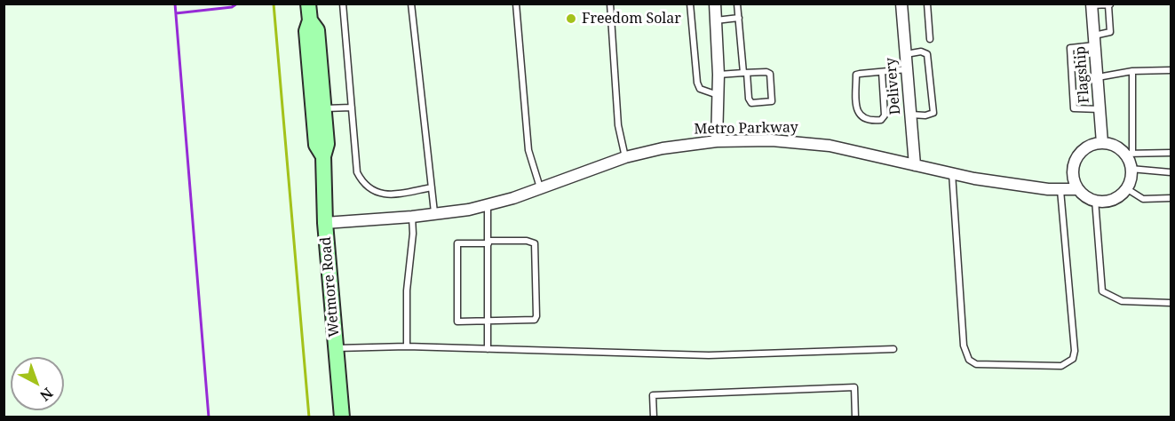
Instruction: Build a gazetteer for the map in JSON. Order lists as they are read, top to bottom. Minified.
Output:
{"streets":{"main road":["Wetmore Road"],"street":["Flagship","Delivery","Metro Parkway"]},"crossings":[["Flagship","Metro Parkway"],["Delivery","Metro Parkway"],["Metro Parkway","Wetmore Road"]],"places":["Freedom Solar"],"north":"bottom right"}
